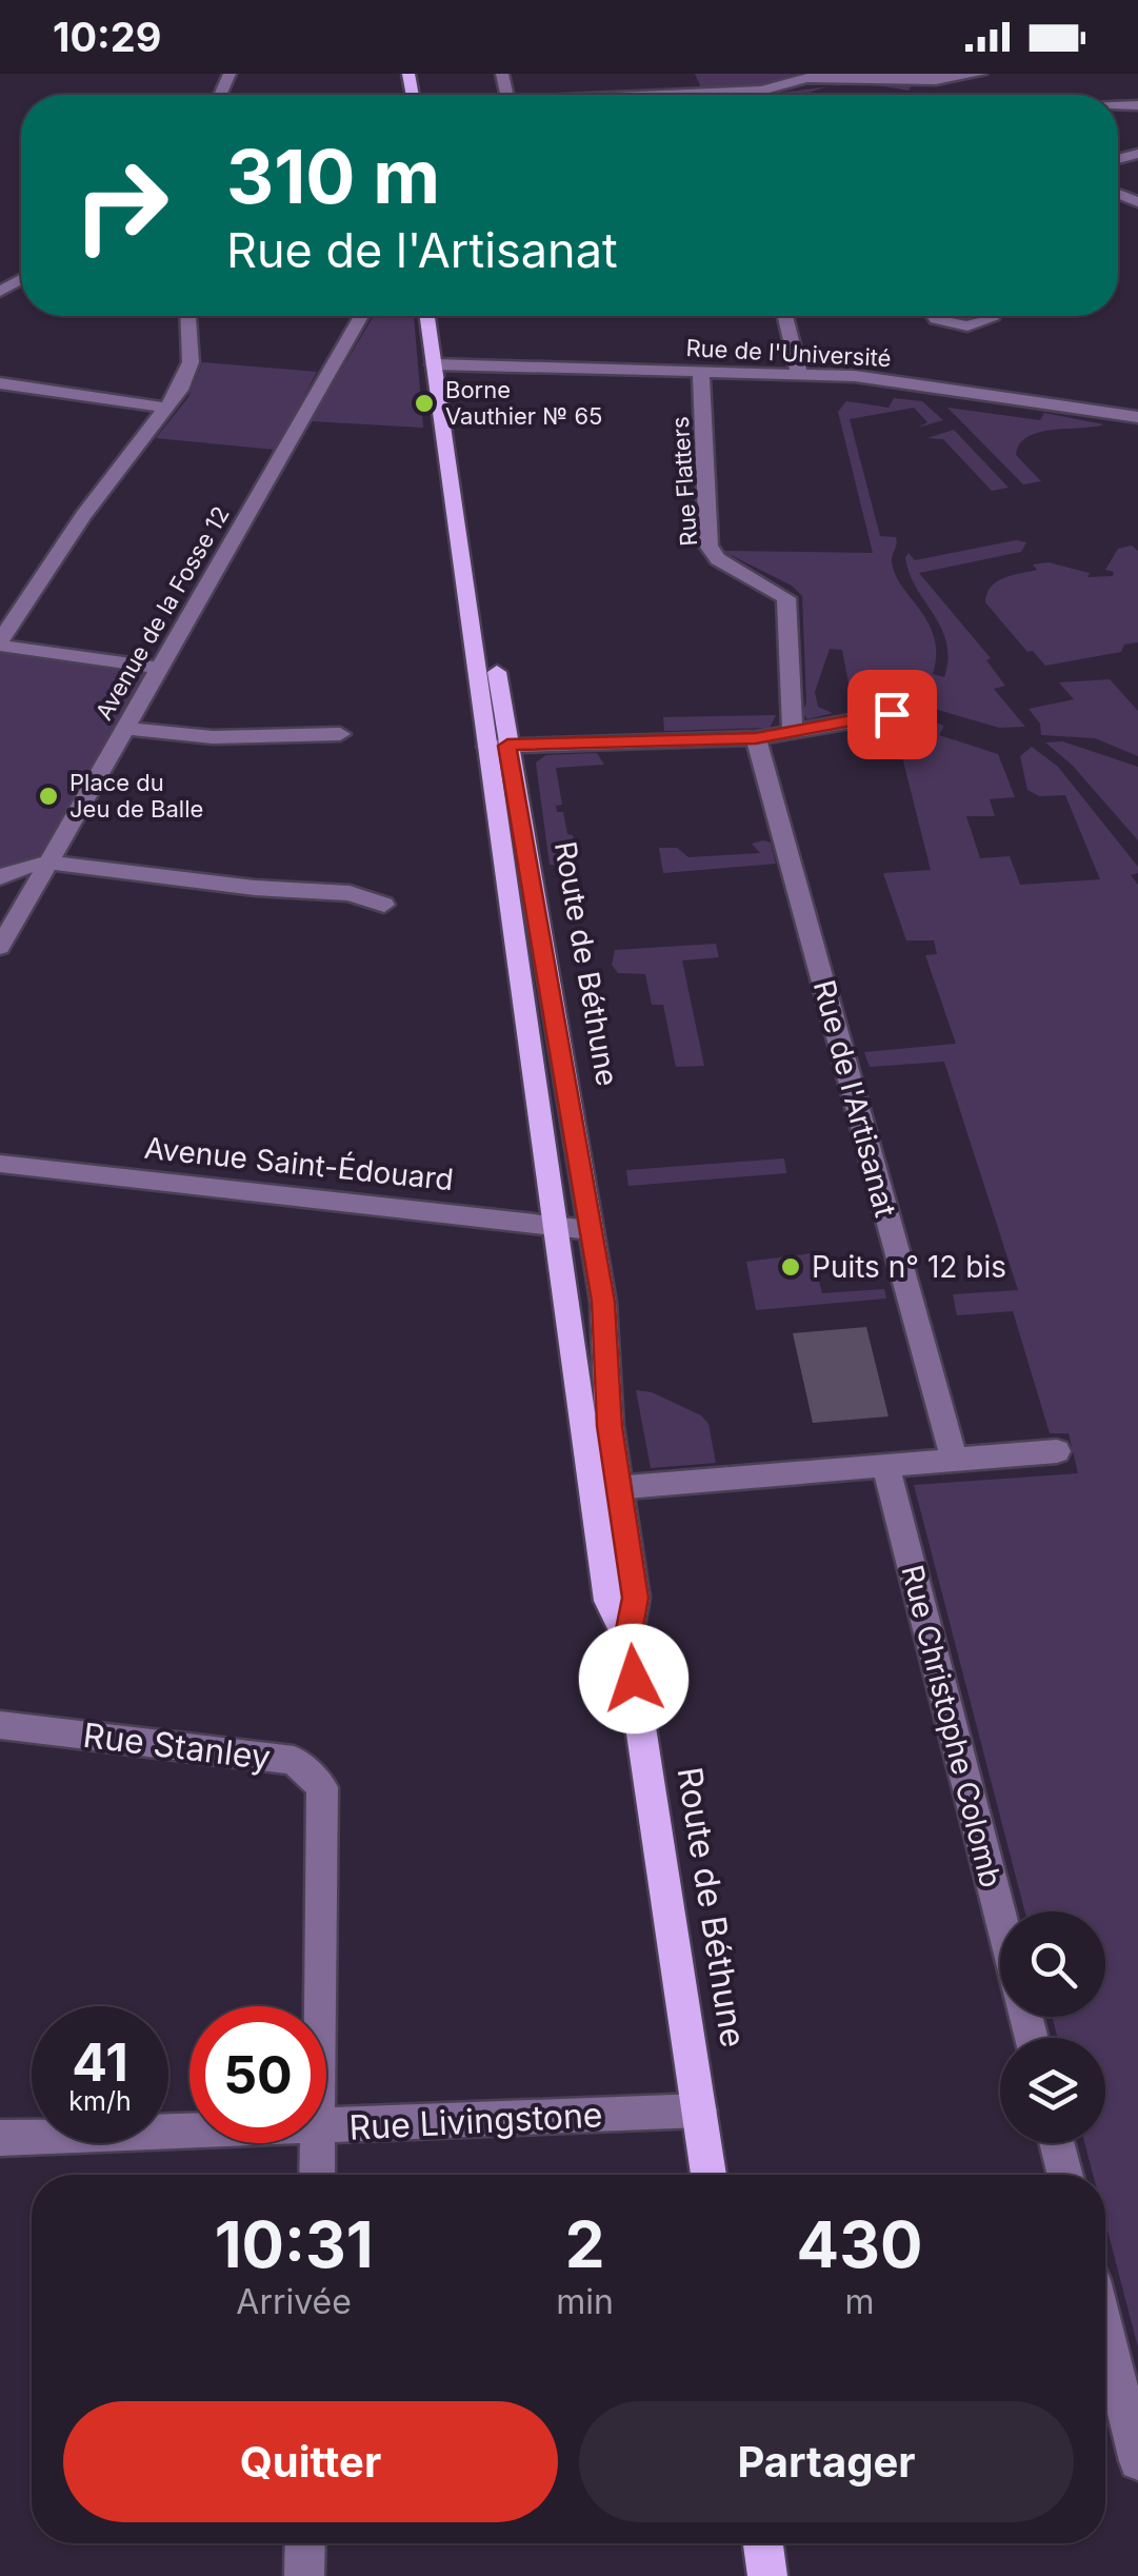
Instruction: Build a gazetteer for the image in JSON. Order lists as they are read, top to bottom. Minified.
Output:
{"streets":{"main road":["Route de Béthune"],"street":["Rue de l'Université","Rue Flatters","Avenue de la Fosse 12","Rue de l'Artisanat","Avenue Saint-Édouard","Rue Christophe Colomb","Rue Stanley","Rue Livingstone"]},"crossings":[["Rue de l'Université","Rue Flatters"],["Rue de l'Université","Route de Béthune"],["Route de Béthune","Avenue Saint-Édouard"],["Route de Béthune","Rue Livingstone"]],"places":["Borne Vauthier № 65","Place du Jeu de Balle","Puits n° 12 bis"],"page":{"status":"10:29","turn":["310 m","Rue de l'Artisanat"],"speed":"41 km/h","limit":"50","eta":["10:31","Arrivée","2","min","430","m"],"buttons":["Quitter","Partager"]}}
